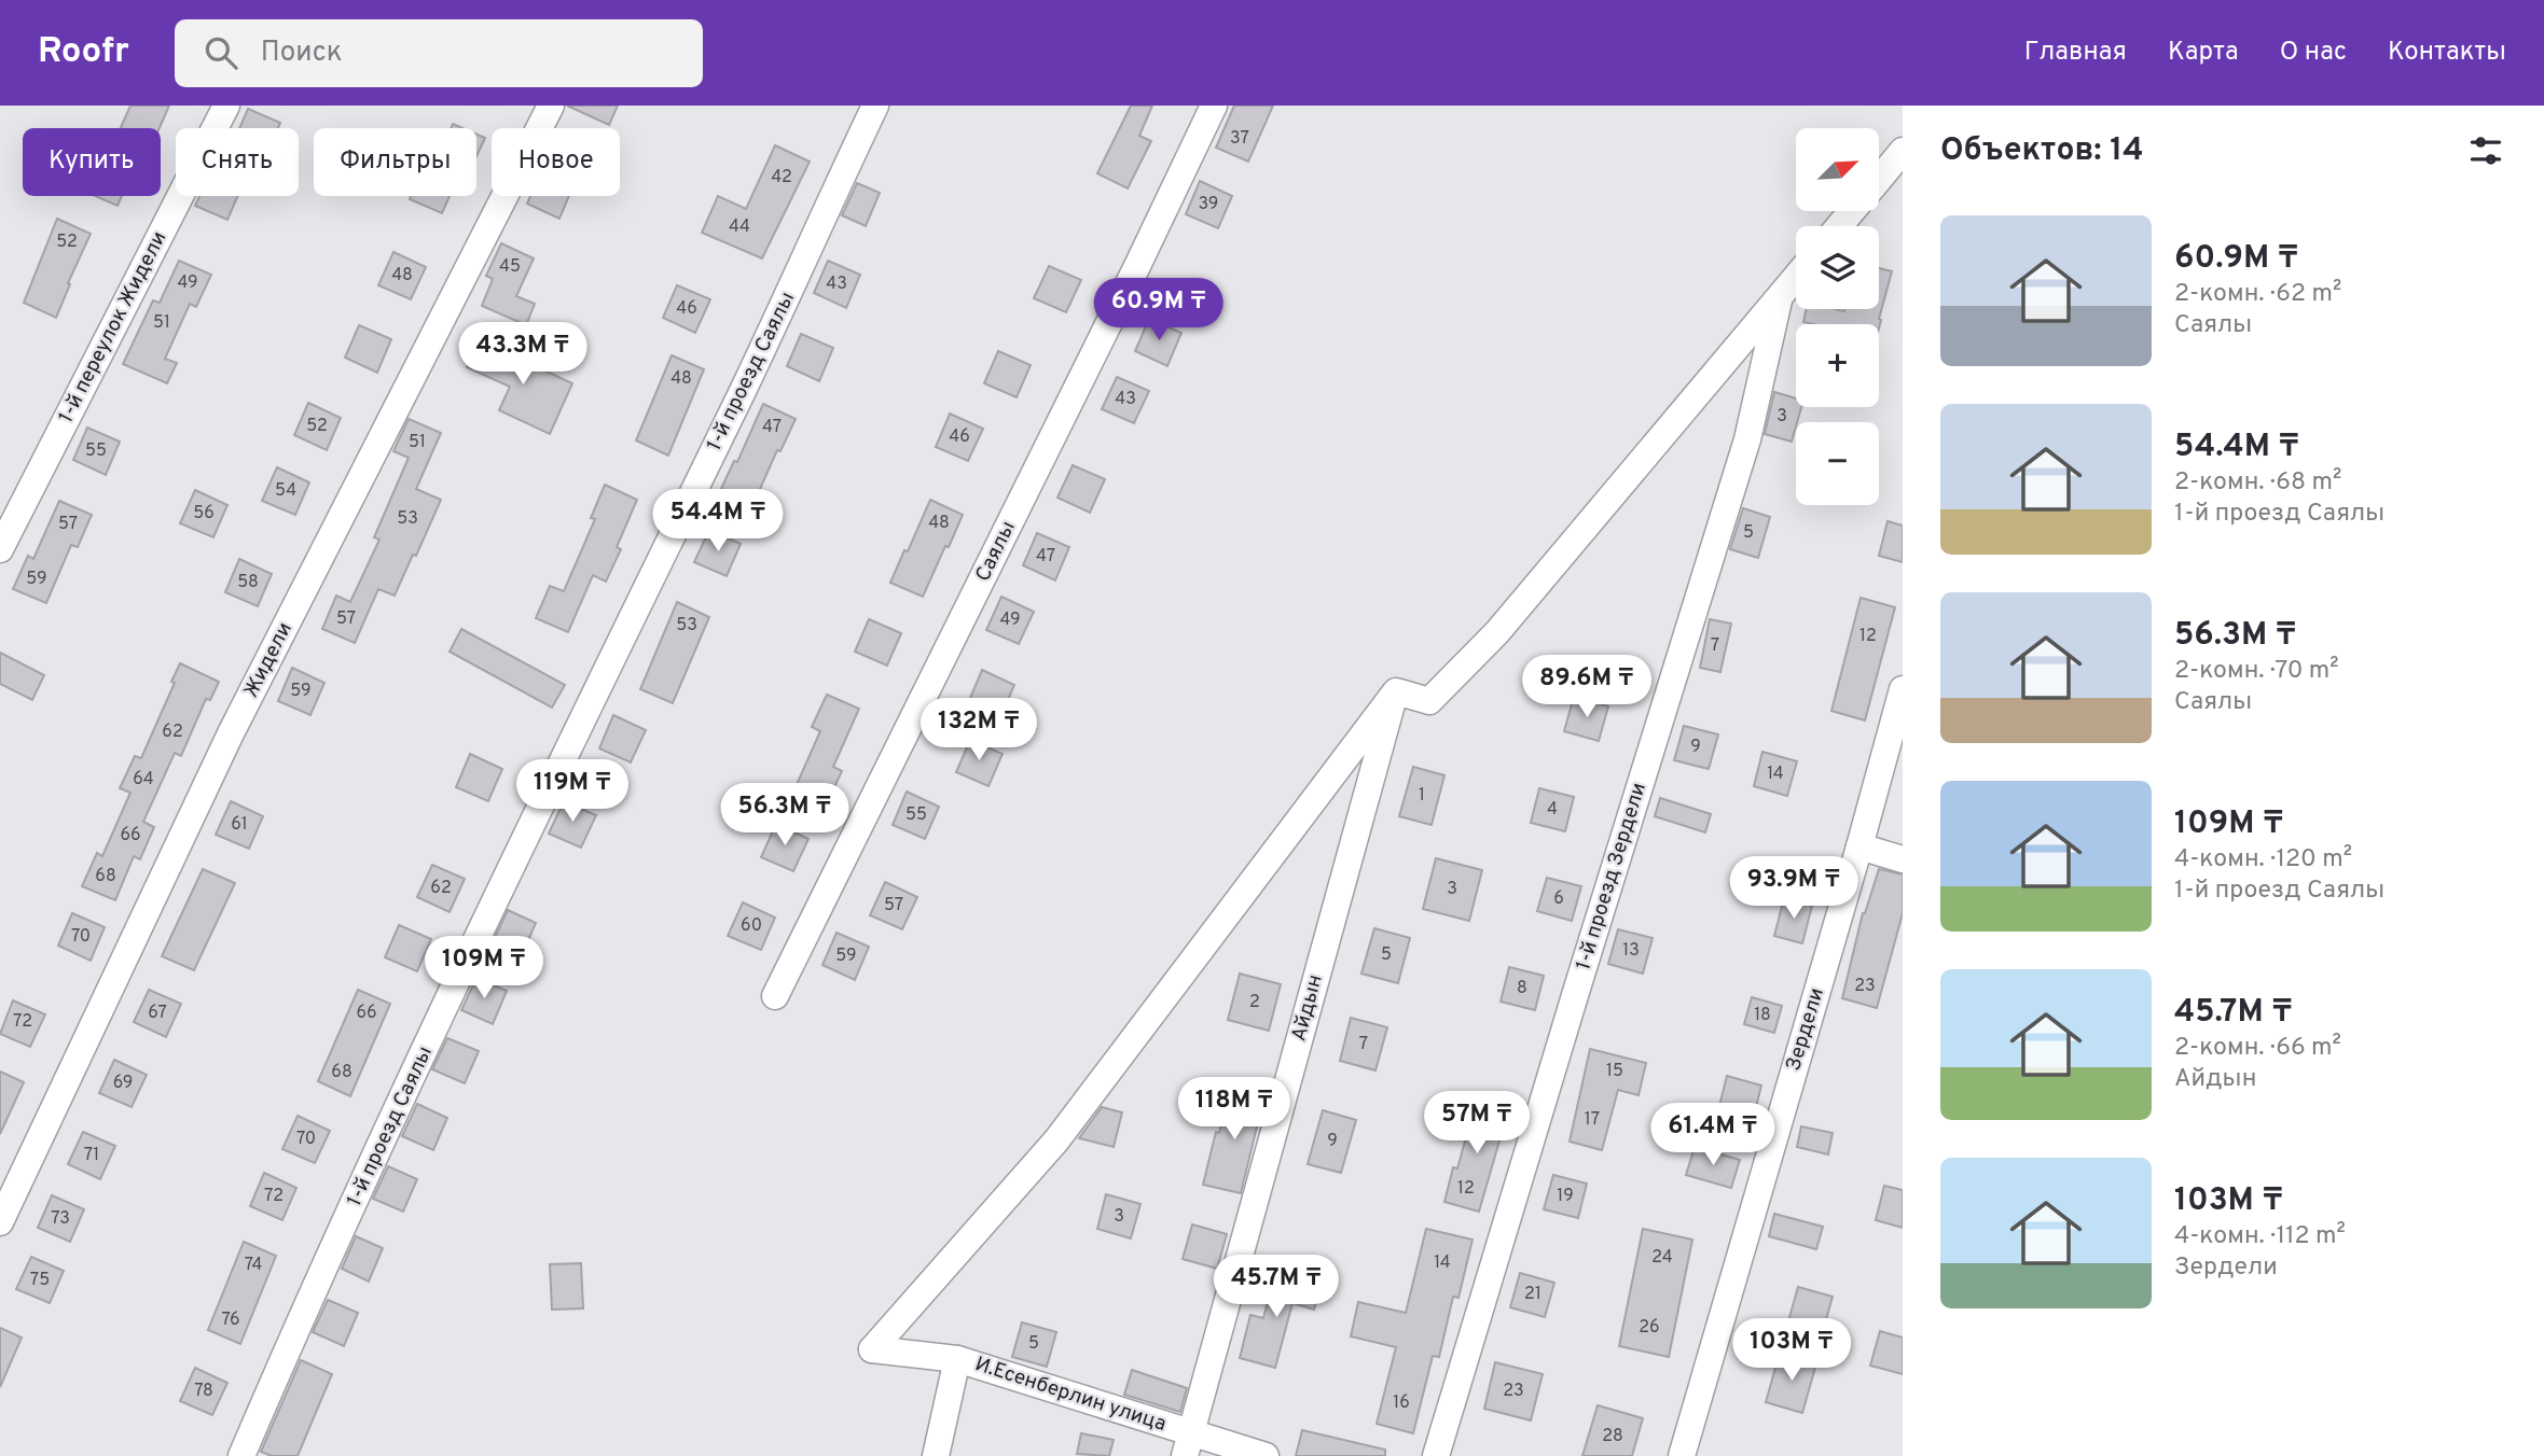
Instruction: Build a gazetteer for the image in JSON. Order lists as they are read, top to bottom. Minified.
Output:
{"streets":{"street":["1-й переулок Жидели","1-й проезд Саялы","Саялы","Жидели","1-й проезд Зердели","Айдын","Зердели","И.Есенберлин улица"]},"crossings":[["Айдын","И.Есенберлин улица"]],"house_numbers":["37","42","39","44","52","45","48","49","43","46","51","48","43","3","52","47","46","51","55","54","56","53","48","57","5","47","59","58","57","49","53","12","7","59","62","9","14","64","1","4","55","61","66","68","62","3","6","57","60","70","13","5","59","23","8","2","67","66","18","72","7","15","68","69","17","70","9","71","12","72","19","3","73","24","14","74","75","21","76","26","5","78","23","16","28"],"north":"top right","page":{"header":"Roofr","search":"Поиск","nav":["Главная","Карта","О нас","Контакты"],"heading":"Объектов: 14","map_buttons":["+","−"],"chip":["Купить","Снять","Фильтры","Новое"],"list":[{"name":"60.9M ₸","note":"2-комн. · 62 m² · Саялы"},{"name":"54.4M ₸","note":"2-комн. · 68 m² · 1-й проезд Саялы"},{"name":"56.3M ₸","note":"2-комн. · 70 m² · Саялы"},{"name":"109M ₸","note":"4-комн. · 120 m² · 1-й проезд Саялы"},{"name":"45.7M ₸","note":"2-комн. · 66 m² · Айдын"},{"name":"103M ₸","note":"4-комн. · 112 m² · Зердели"}],"price":["60.9M ₸","43.3M ₸","54.4M ₸","89.6M ₸","132M ₸","119M ₸","56.3M ₸","93.9M ₸","109M ₸","118M ₸","57M ₸","61.4M ₸","45.7M ₸","103M ₸"]}}
